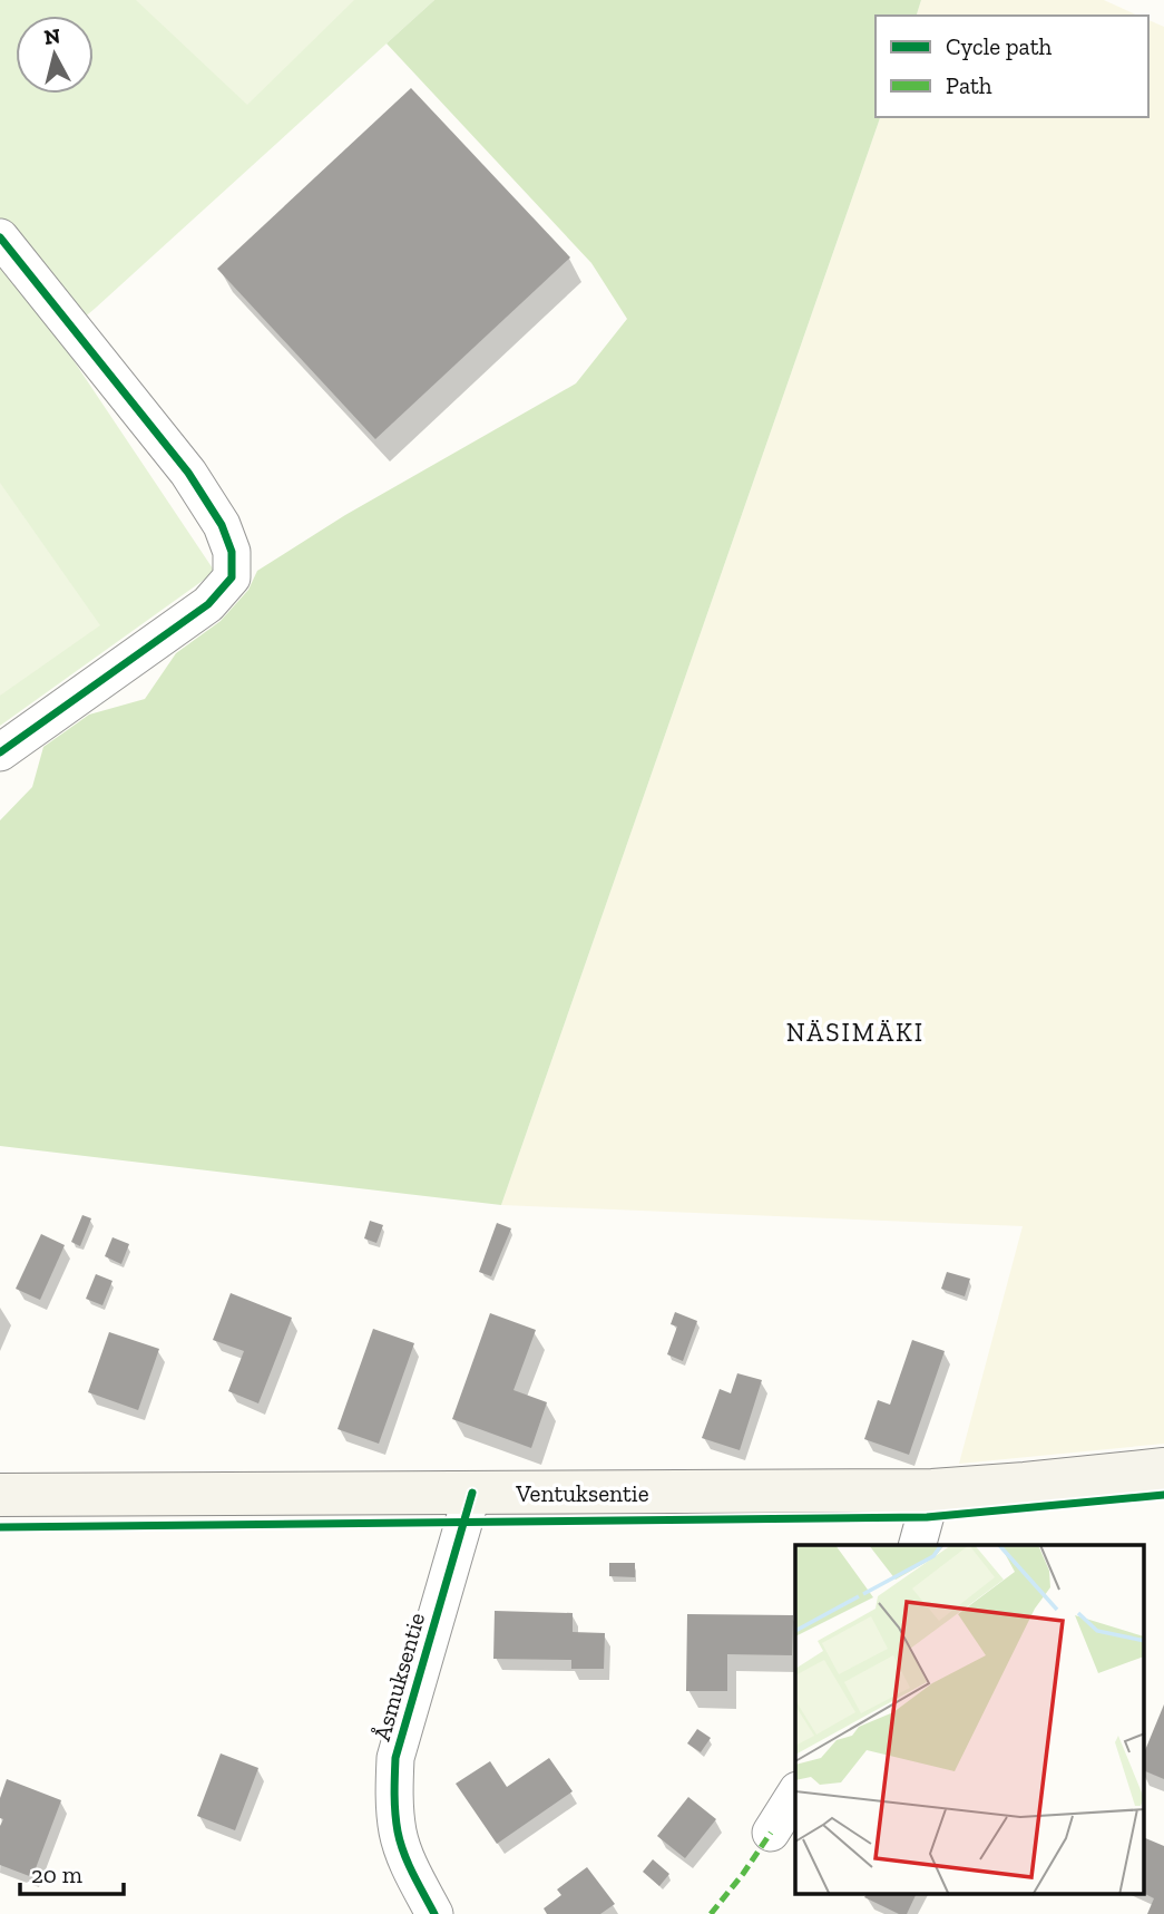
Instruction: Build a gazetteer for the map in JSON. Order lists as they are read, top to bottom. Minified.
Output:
{"streets":{"main road":["Ventuksentie"],"street":["Åsmuksentie"]},"crossings":[["Ventuksentie","Åsmuksentie"]],"districts":["NÄSIMÄKI"],"legend":["Cycle path","Path"],"scale_bar":"20 m","north":"top"}
